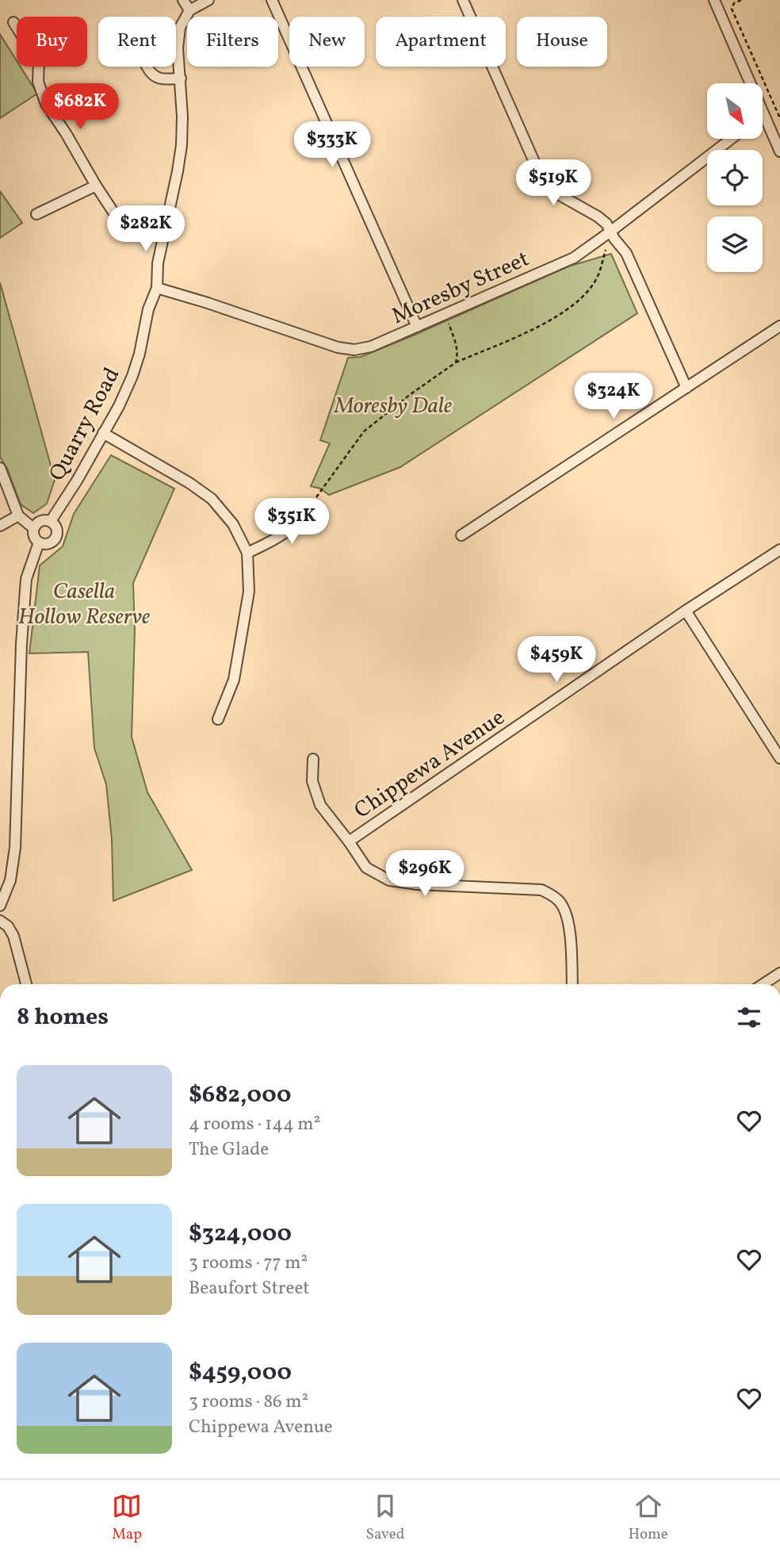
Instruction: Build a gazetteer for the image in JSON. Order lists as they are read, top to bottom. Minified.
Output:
{"streets":{"street":["Moresby Street","Quarry Road","Chippewa Avenue"]},"crossings":[["Moresby Street","Quarry Road"]],"parks":["Moresby Dale","Casella Hollow Reserve"],"north":"bottom right","page":{"chip":["Buy","Rent","Filters","New","Apartment","House"],"price":["$682K","$333K","$519K","$282K","$324K","$351K","$459K","$296K"],"heading":"8 homes","list":[{"name":"$682,000","note":"4 rooms · 144 m² · The Glade"},{"name":"$324,000","note":"3 rooms · 77 m² · Beaufort Street"},{"name":"$459,000","note":"3 rooms · 86 m² · Chippewa Avenue"}],"tabs":["Map","Saved","Home"]}}
